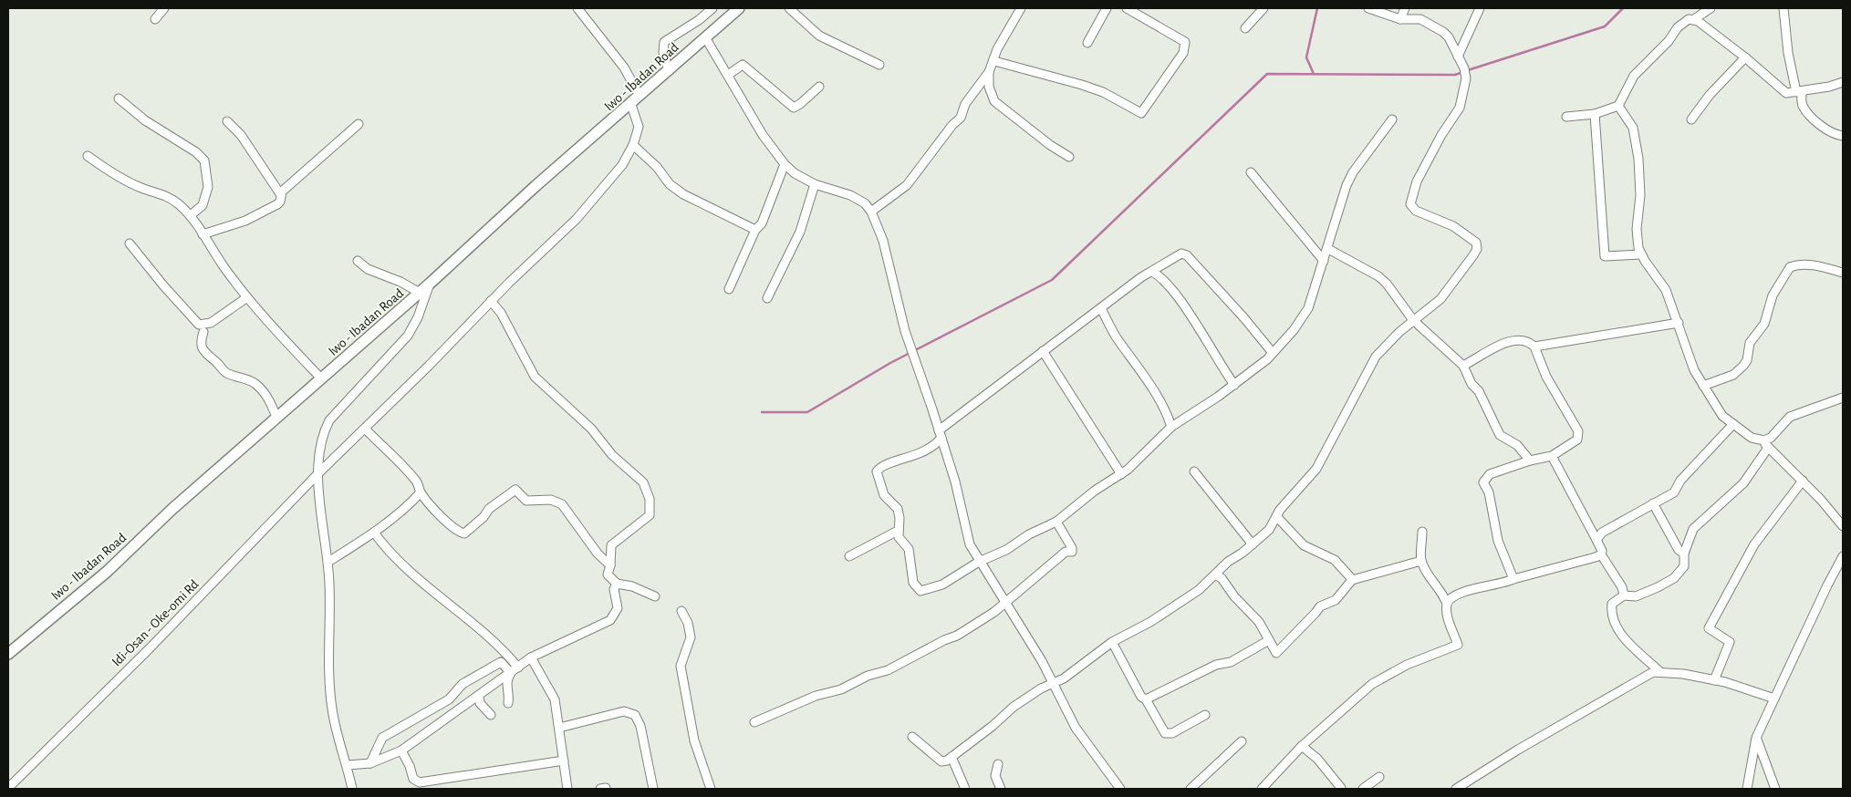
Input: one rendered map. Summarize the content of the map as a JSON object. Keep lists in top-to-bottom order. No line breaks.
{"streets":{"main road":["Iwo - Ibadan Road"],"street":["Idi-Osan - Oke-omi Rd"]}}
